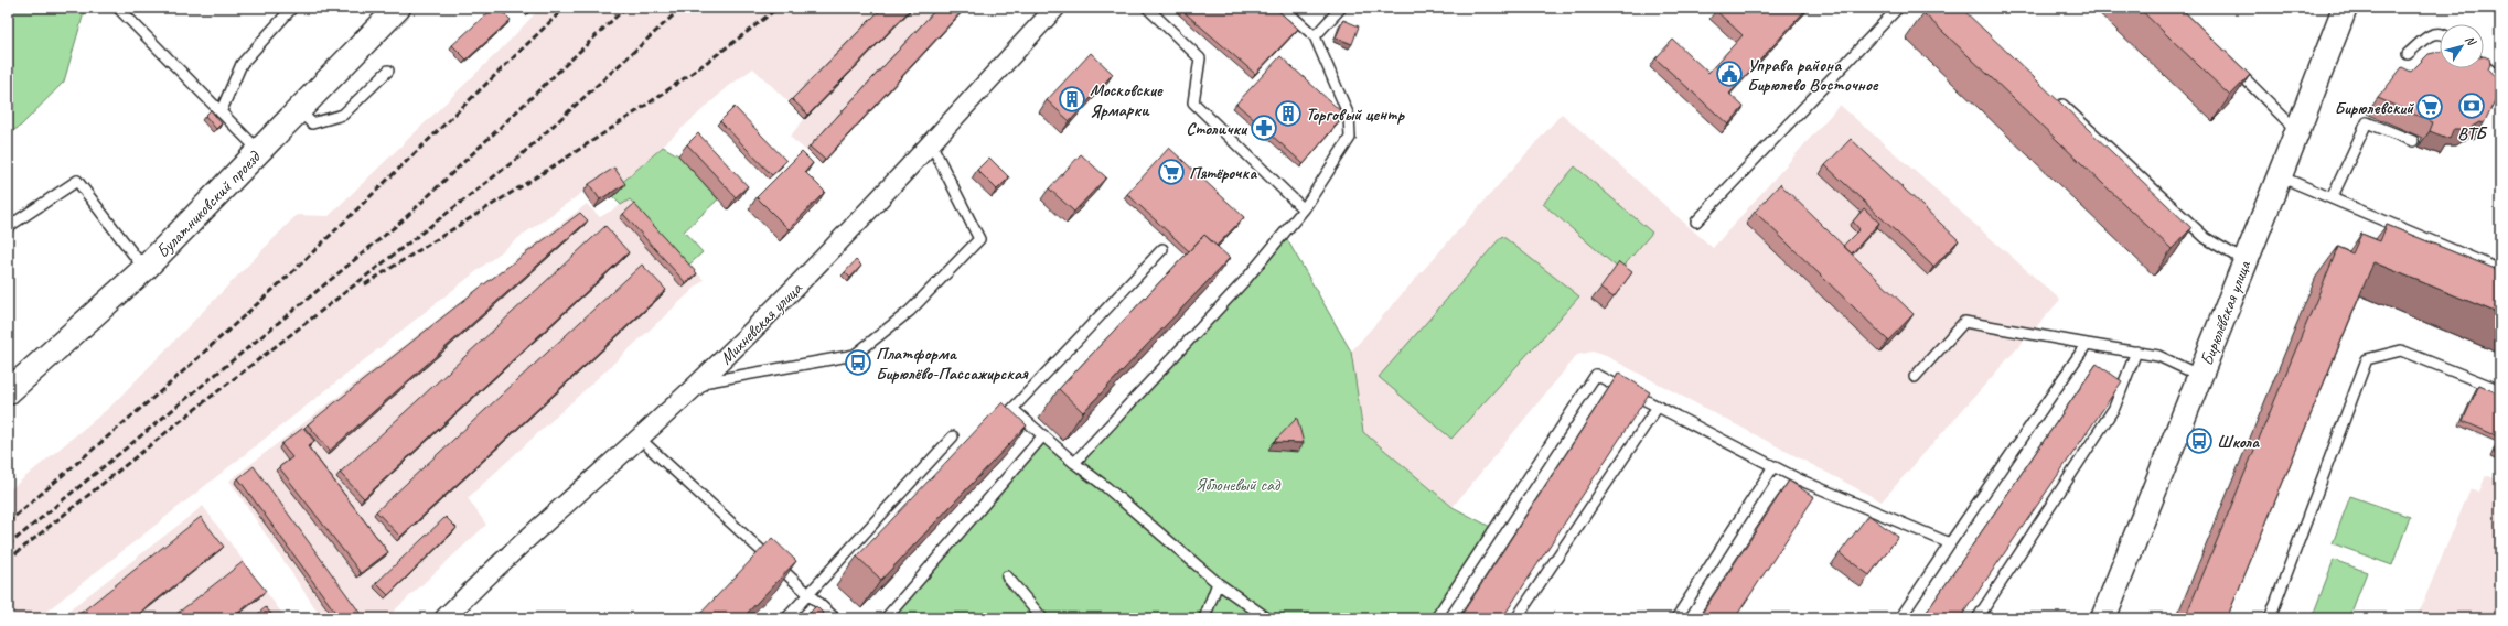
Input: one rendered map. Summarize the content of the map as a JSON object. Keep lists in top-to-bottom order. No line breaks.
{"streets":{"street":["Булатниковский проезд","Бирюлёвская улица","Михневская улица"]},"parks":["Яблоневый сад"],"places":{"public building":["Управа района Бирюлево Восточное"],"building":["Московские Ярмарки","Торговый центр"],"bank":["ВТБ"],"supermarket":["Бирюлевский","Пятёрочка"],"pharmacy":["Столички"],"bus stop":["Платформа Бирюлёво-Пассажирская","Школа"]},"north":"top right"}
